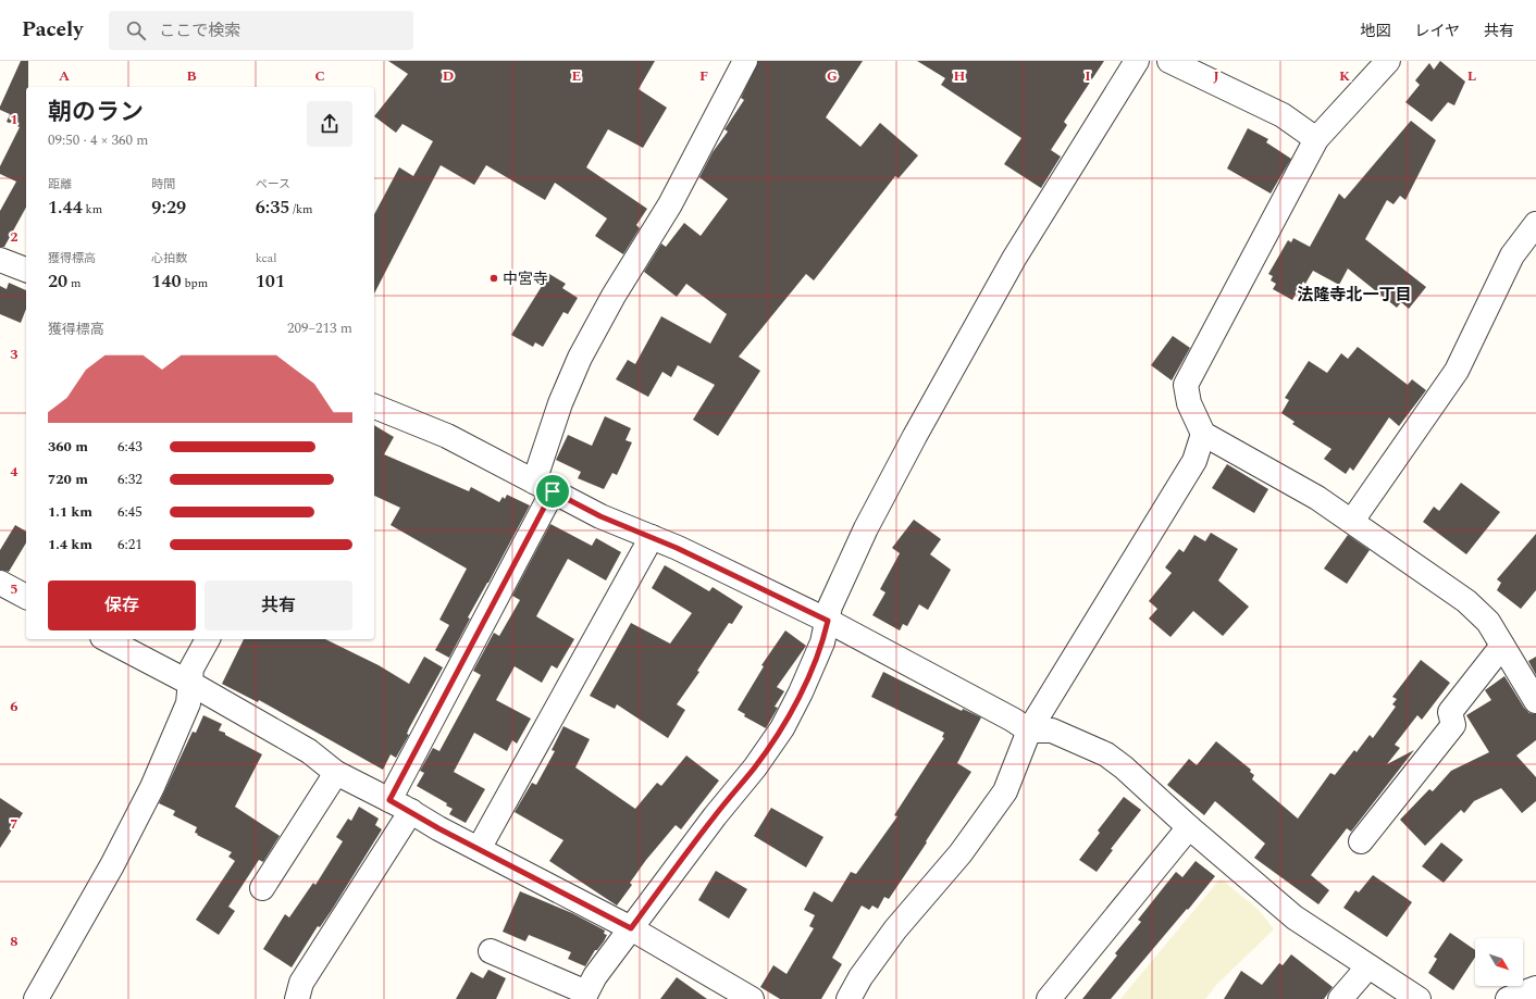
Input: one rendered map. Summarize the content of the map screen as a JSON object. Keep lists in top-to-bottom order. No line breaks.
{"districts":["法隆寺北一丁目"],"places":["中宮寺"],"north":"bottom right","page":{"header":"Pacely","search":"ここで検索","nav":["地図","レイヤ","共有"],"heading":["朝のラン","09:50 · 4 × 360 m"],"stats":[["距離","1.44 km"],["時間","9:29"],["ペース","6:35 /km"],["獲得標高","20 m"],["心拍数","140 bpm"],["kcal","101"]],"chart":["獲得標高","209–213 m"],"list":[{"name":"360 m","note":"6:43"},{"name":"720 m","note":"6:32"},{"name":"1.1 km","note":"6:45"},{"name":"1.4 km","note":"6:21"}],"buttons":["保存","共有"]},"grid":{"columns":["A","B","C","D","E","F","G","H","I","J","K","L"],"rows":["1","2","3","4","5","6","7","8"]}}
